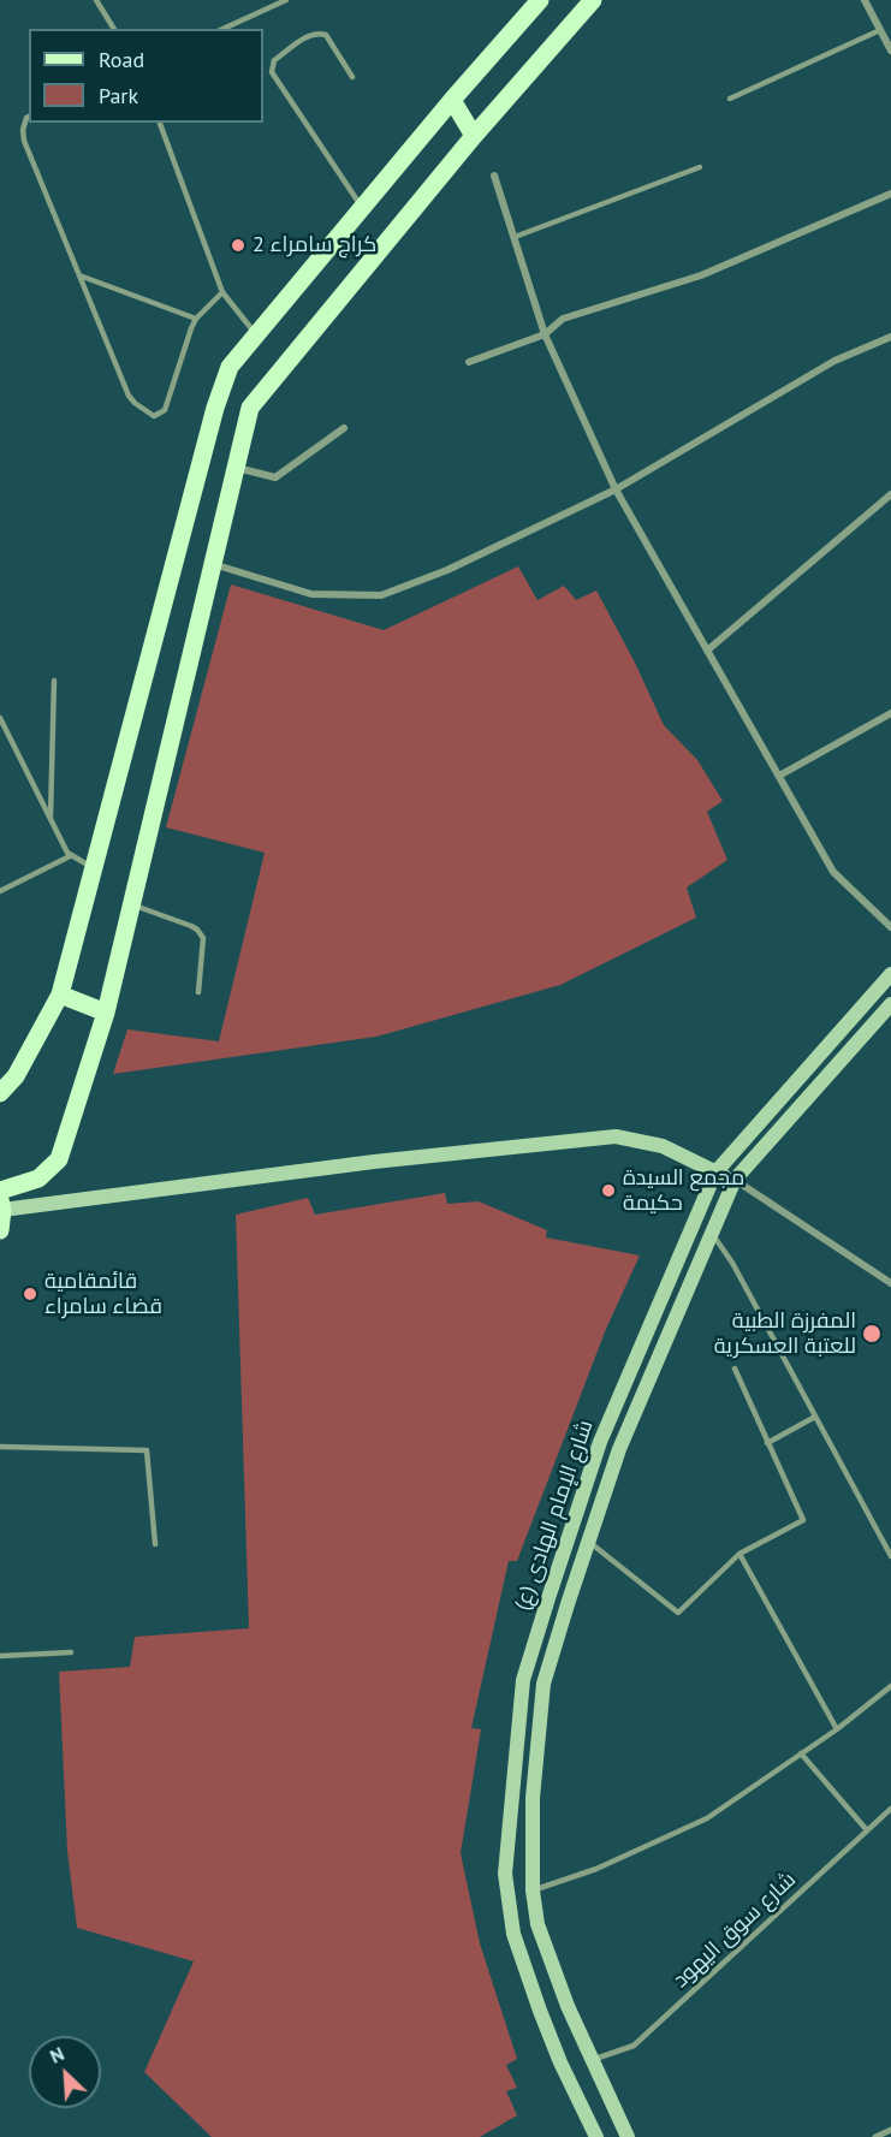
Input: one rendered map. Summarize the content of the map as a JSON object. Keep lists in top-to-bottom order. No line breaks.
{"streets":{"main road":["شارع الإمام الهادی (ع)"],"lane":["شارع سوق اليهود"]},"crossings":[["شارع الإمام الهادی (ع)","شارع سوق اليهود"]],"places":["كراج سامراء 2","مجمع السيدة حكيمة","قائمقامية قضاء سامراء","المفرزة الطبية للعتبة العسكرية"],"legend":["Road","Park"],"north":"top left"}
